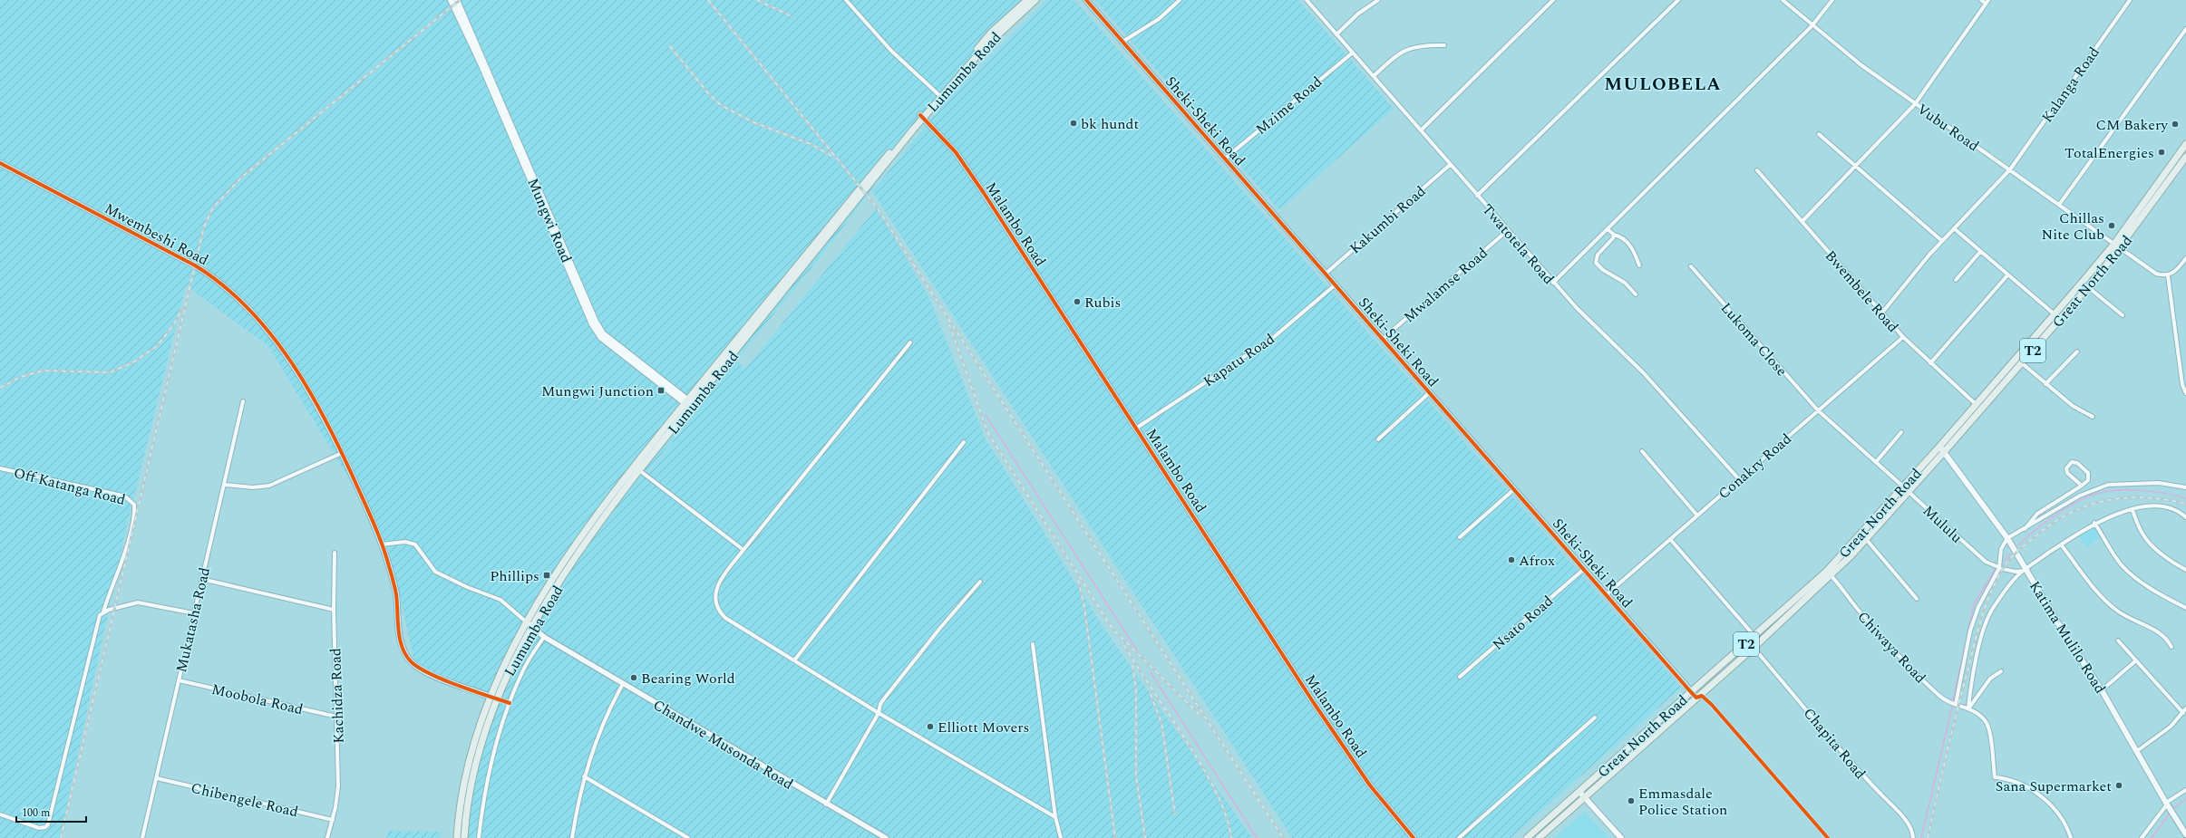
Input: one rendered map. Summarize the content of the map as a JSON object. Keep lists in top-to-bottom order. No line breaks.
{"streets":{"main road":["Lumumba Road","Mungwi Road","Great North Road","T2","Katima Mulilo Road"],"street":["Kalanga Road","Mzime Road","Sheki-Sheki Road","Vubu Road","Kakumbi Road","Malambo Road","Mwembeshi Road","Twatotela Road","Mwalamse Road","Bwembele Road","Lukoma Close","Kapatu Road","Conakry Road","Off Katanga Road","Mululu","Mukatasha Road","Nsato Road","Chiwaya Road","Kachidza Road","Moobola Road","Chapita Road","Chandwe Musonda Road","Chibengele Road"]},"crossings":[["Lumumba Road","Mungwi Road"],["Lumumba Road","Malambo Road"],["Lumumba Road","Mwembeshi Road"],["Lumumba Road","Chandwe Musonda Road"],["Kalanga Road","Vubu Road"],["Kalanga Road","Bwembele Road"],["Mzime Road","Sheki-Sheki Road"],["Mzime Road","Twatotela Road"],["Sheki-Sheki Road","Kakumbi Road"],["Sheki-Sheki Road","Great North Road"],["Sheki-Sheki Road","Mwalamse Road"],["Sheki-Sheki Road","Kapatu Road"],["Sheki-Sheki Road","Conakry Road"],["Sheki-Sheki Road","Nsato Road"],["Vubu Road","Great North Road"],["Kakumbi Road","Twatotela Road"],["Malambo Road","Kapatu Road"],["Twatotela Road","Mwalamse Road"],["Twatotela Road","Conakry Road"],["Great North Road","Bwembele Road"],["Great North Road","Lukoma Close"],["Great North Road","Mululu"],["Great North Road","Katima Mulilo Road"],["Great North Road","Chiwaya Road"],["Great North Road","Chapita Road"],["Bwembele Road","Conakry Road"],["Lukoma Close","Conakry Road"],["Mululu","Katima Mulilo Road"],["Mukatasha Road","Moobola Road"],["Mukatasha Road","Chibengele Road"],["Kachidza Road","Moobola Road"],["Kachidza Road","Chibengele Road"]],"districts":["MULOBELA"],"places":{"other":["bk hundt","CM Bakery","TotalEnergies","Chillas Nite Club","Rubis","Afrox","Bearing World","Elliott Movers","Sana Supermarket","Emmasdale Police Station"],"transit":["Mungwi Junction","Phillips"]},"scale_bar":"100 m"}
